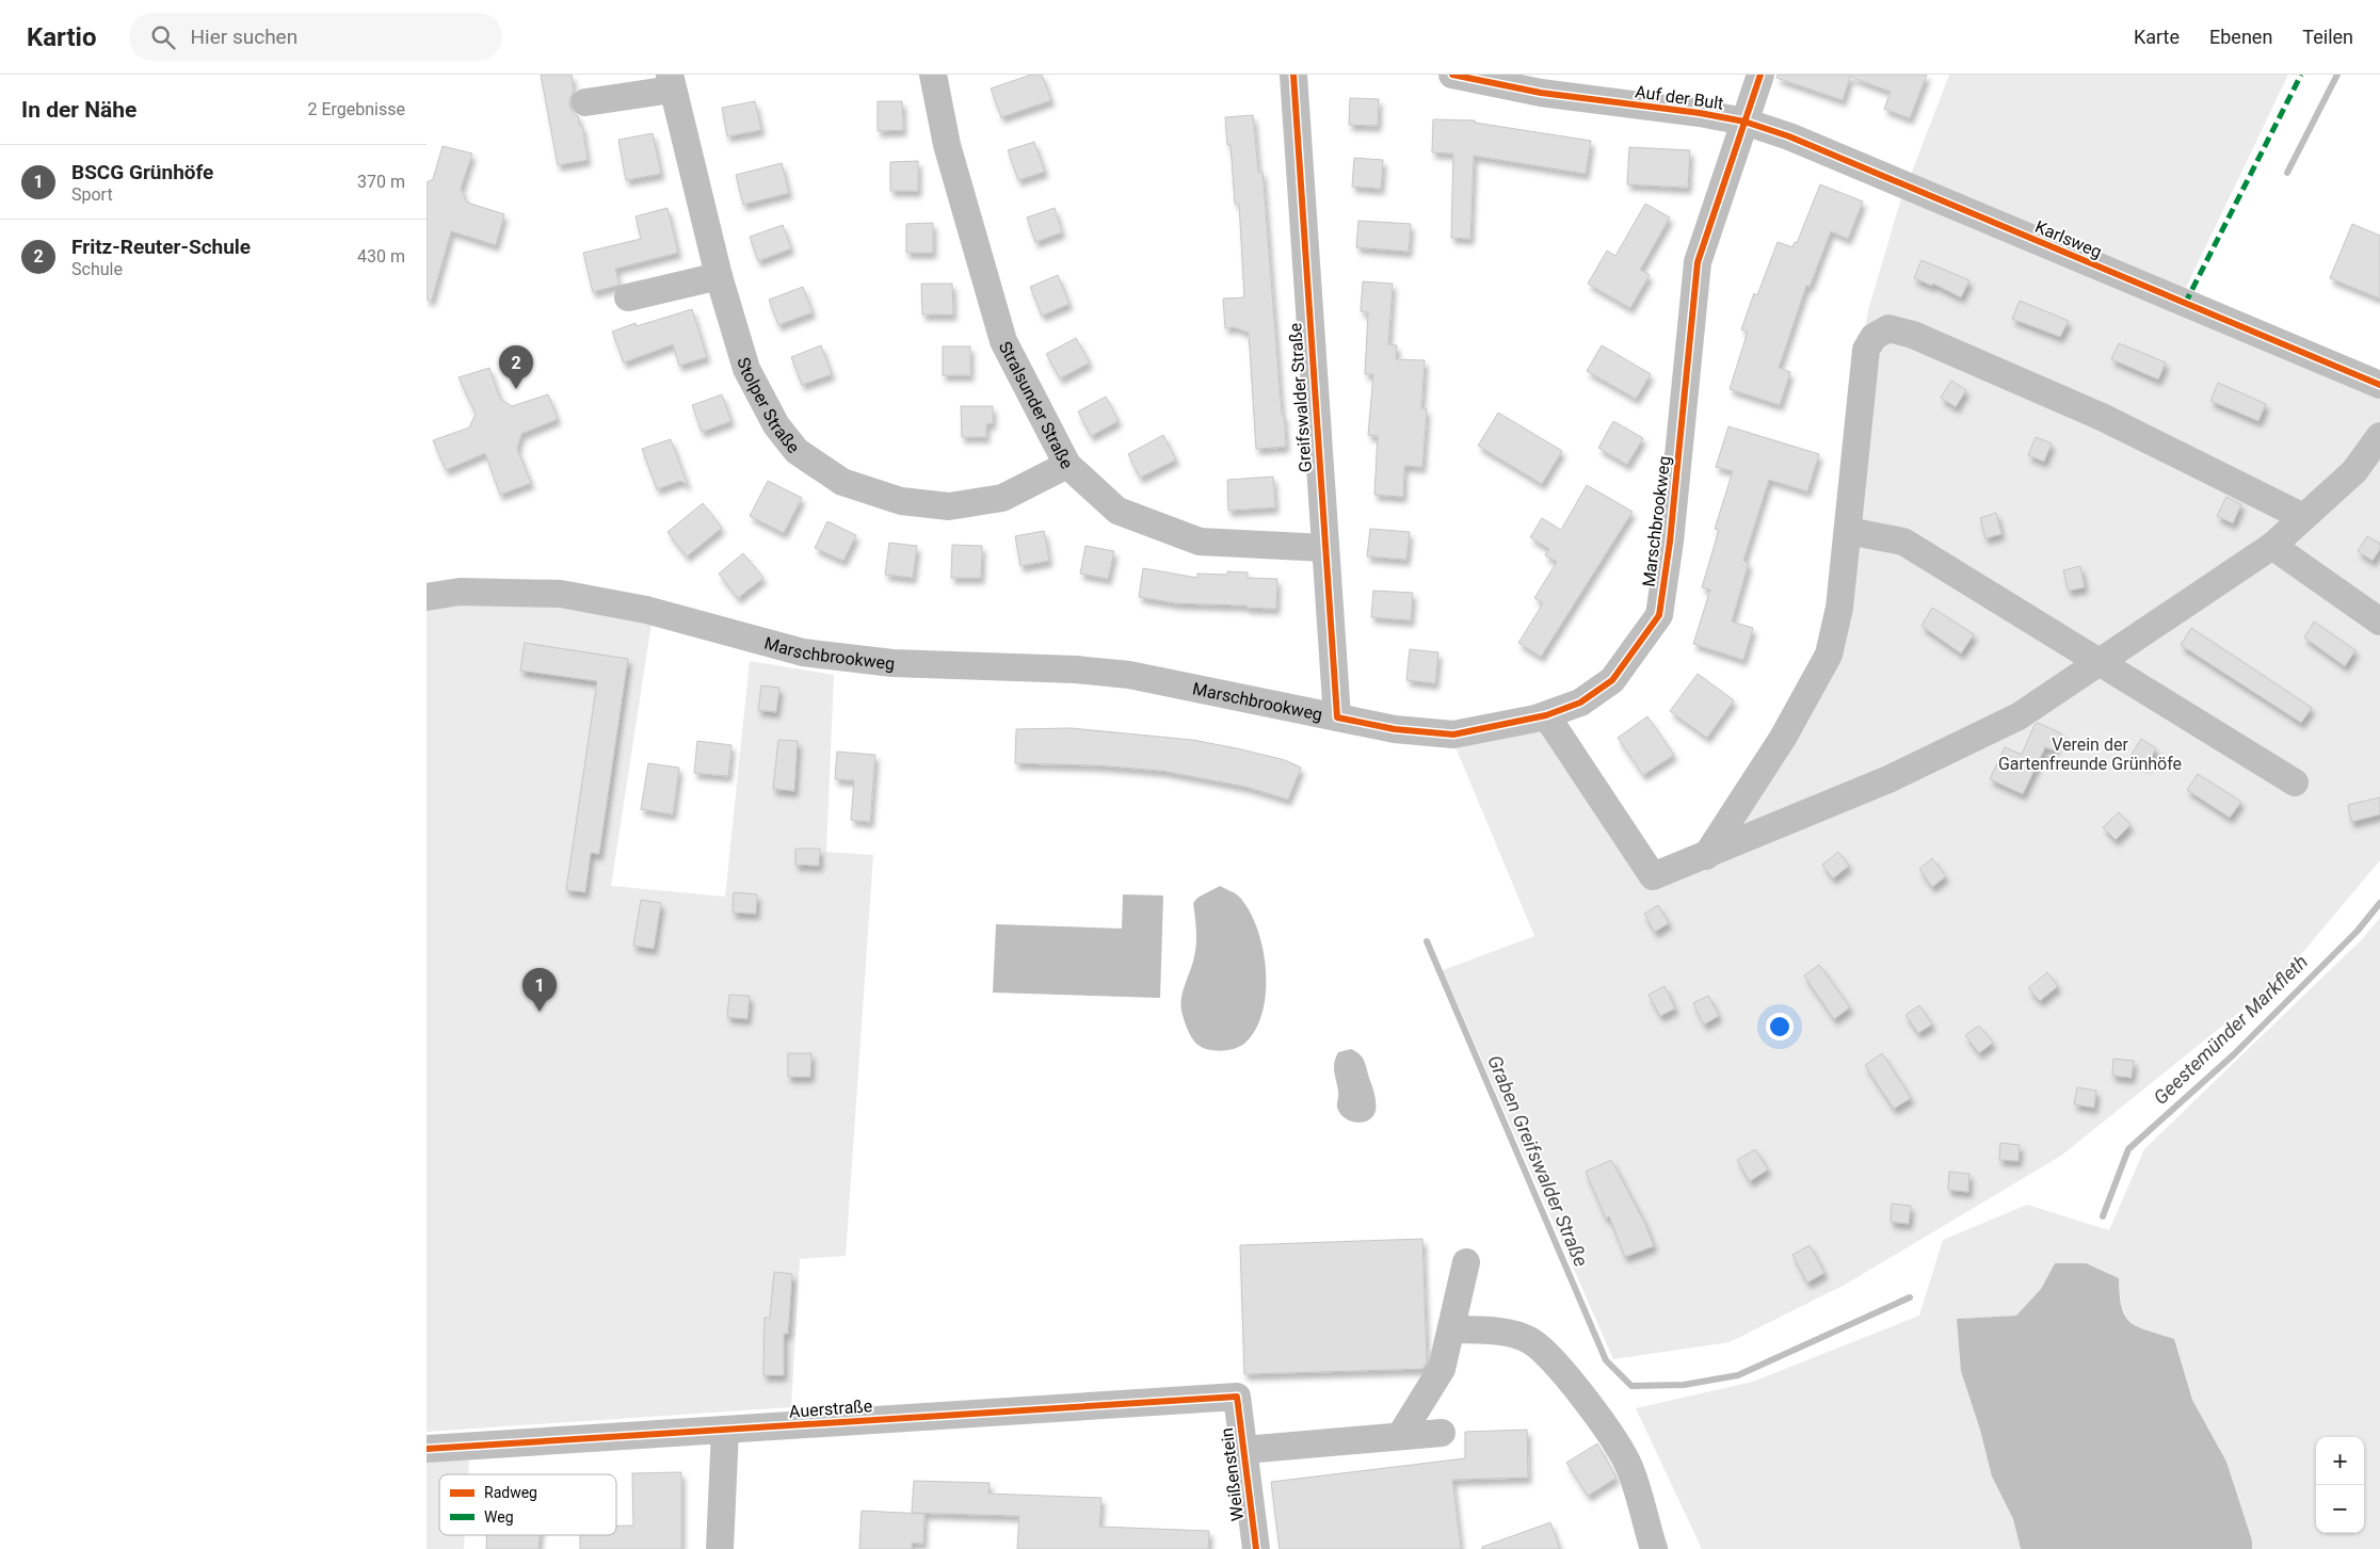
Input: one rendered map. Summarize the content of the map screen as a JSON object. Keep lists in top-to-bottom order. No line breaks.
{"streets":{"street":["Auf der Bult","Karlsweg","Greifswalder Straße","Stolper Straße","Stralsunder Straße","Marschbrookweg","Auerstraße","Weißenstein"]},"crossings":[["Auf der Bult","Karlsweg"],["Auf der Bult","Marschbrookweg"],["Karlsweg","Marschbrookweg"],["Greifswalder Straße","Stralsunder Straße"],["Greifswalder Straße","Marschbrookweg"],["Stolper Straße","Stralsunder Straße"],["Auerstraße","Weißenstein"]],"water":["Geestemünder Markfleth","Graben Greifswalder Straße"],"parks":["Verein der Gartenfreunde Grünhöfe"],"legend":["Radweg","Weg"],"page":{"header":"Kartio","search":"Hier suchen","nav":["Karte","Ebenen","Teilen"],"heading":["In der Nähe","2 Ergebnisse"],"list":[{"mark":"1","name":"BSCG Grünhöfe","note":"Sport","value":"370 m"},{"mark":"2","name":"Fritz-Reuter-Schule","note":"Schule","value":"430 m"}],"pins":["2","1"],"map_buttons":["+","−"]}}
